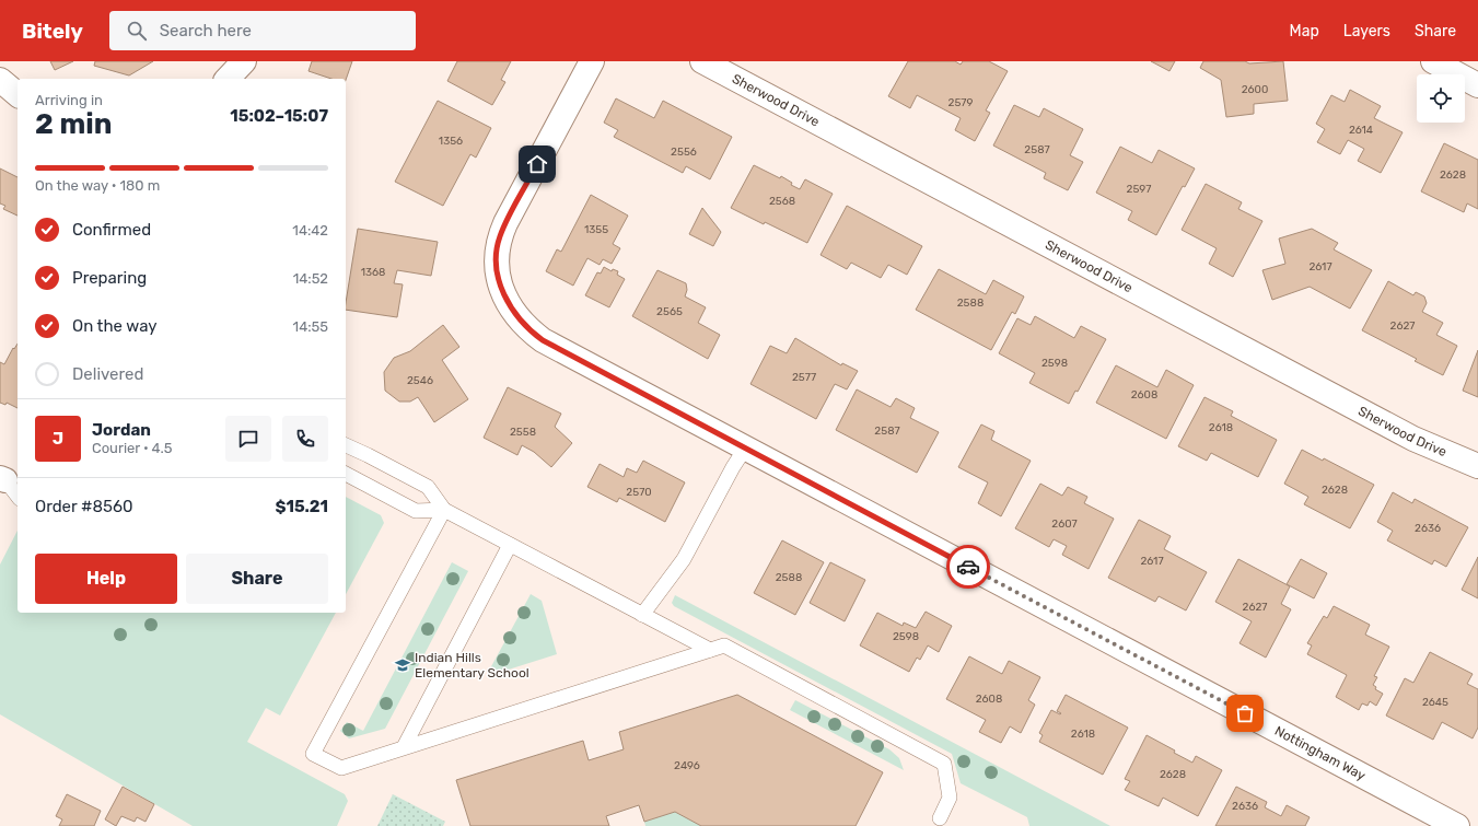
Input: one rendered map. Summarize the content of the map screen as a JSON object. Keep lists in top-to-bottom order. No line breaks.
{"streets":{"street":["Sherwood Drive","Nottingham Way"]},"places":{"school or university":["Indian Hills Elementary School"]},"house_numbers":["2600","2579","2614","1356","2587","2556","2628","2597","2568","1355","2617","1368","2588","2565","2627","2598","2577","2546","2608","2618","2587","2558","2628","2570","2607","2636","2617","2588","2627","2598","2608","2645","2618","2496","2628","2636"],"page":{"header":"Bitely","search":"Search here","nav":["Map","Layers","Share"],"heading":["2 min","Arriving in","15:02–15:07"],"panel":["Jordan","Courier · 4.5","Order #8560","$15.21"],"bar":"On the way · 180 m","list":[["Confirmed","14:42"],["Preparing","14:52"],["On the way","14:55"],"Delivered"],"round":"J","buttons":["Help","Share"]}}
